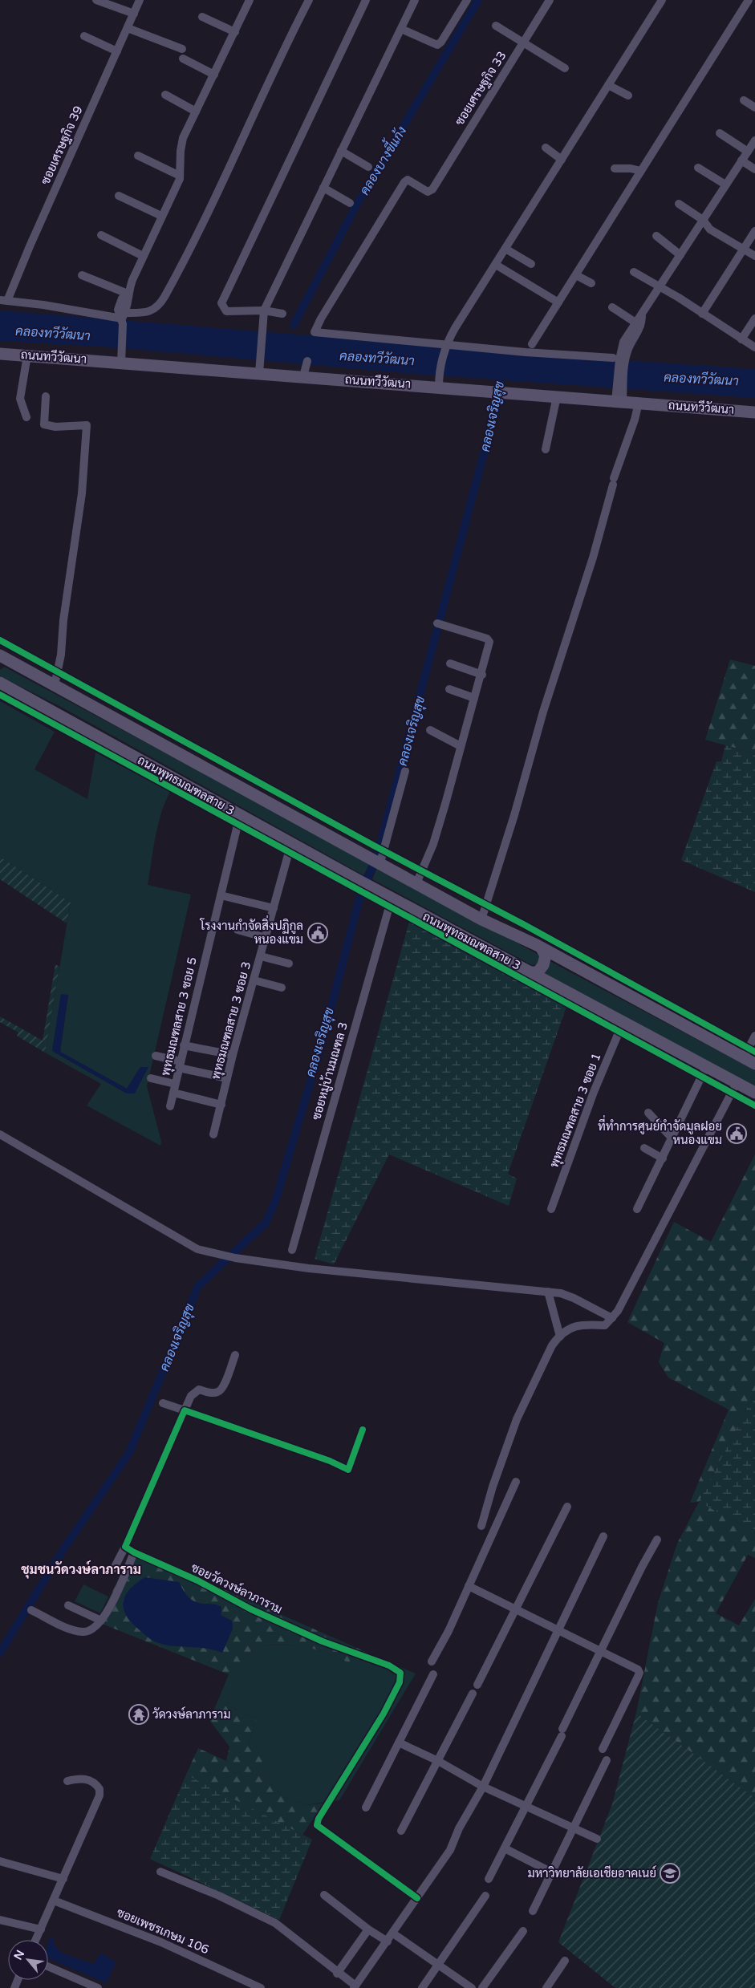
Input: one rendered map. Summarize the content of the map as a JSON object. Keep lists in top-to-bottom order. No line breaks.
{"streets":{"main road":["ถนนทวีวัฒนา","ถนนพุทธมณฑลสาย 3"],"street":["ซอยเศรษฐกิจ 33","ซอยเศรษฐกิจ 39","พุทธมณฑลสาย 3 ซอย 5","พุทธมณฑลสาย 3 ซอย 3","ซอยหมู่บ้านมณฑล 3","พุทธมณฑลสาย 3 ซอย 1","ซอยวัดวงษ์ลาภาราม","ซอยเพชรเกษม 106"]},"crossings":[["ถนนพุทธมณฑลสาย 3","พุทธมณฑลสาย 3 ซอย 5"],["ถนนพุทธมณฑลสาย 3","พุทธมณฑลสาย 3 ซอย 3"],["ถนนพุทธมณฑลสาย 3","ซอยหมู่บ้านมณฑล 3"],["ถนนพุทธมณฑลสาย 3","พุทธมณฑลสาย 3 ซอย 1"]],"districts":["ชุมชนวัดวงษ์ลาภาราม"],"water":["คลองบางขี้แก้ง","คลองทวีวัฒนา","คลองเจริญสุข"],"places":{"public building":["โรงงานกำจัดสิ่งปฏิกูล หนองแขม","ที่ทำการศูนย์กำจัดมูลฝอย หนองแขม"],"temple":["วัดวงษ์ลาภาราม"],"school or university":["มหาวิทยาลัยเอเชียอาคเนย์"]},"north":"top left"}
